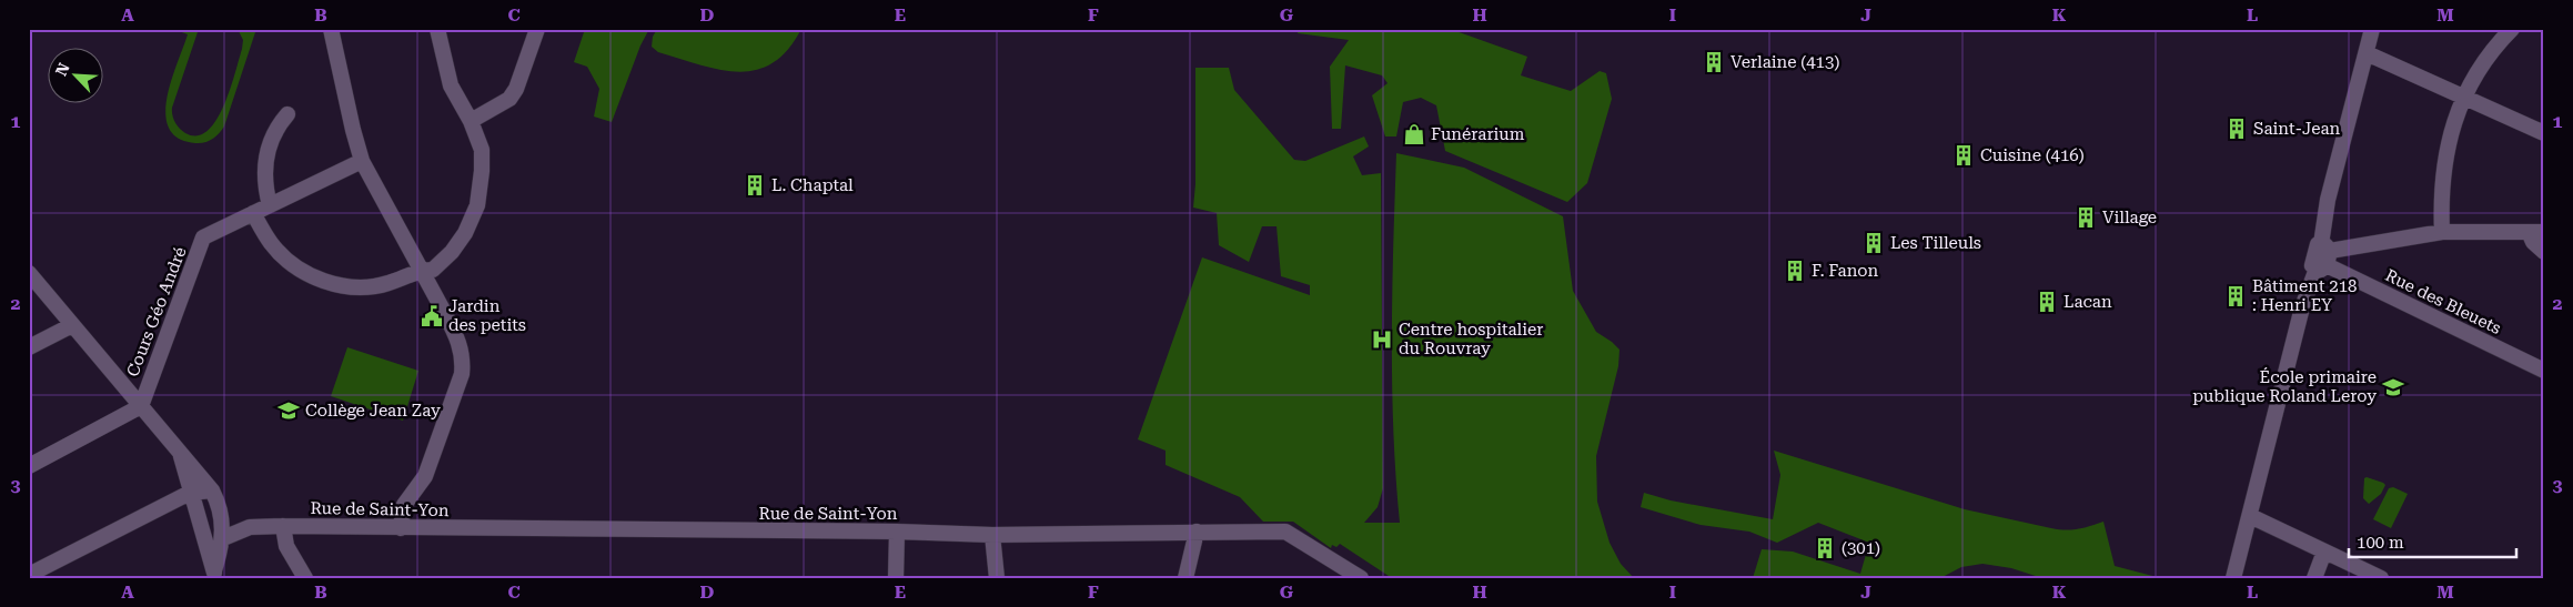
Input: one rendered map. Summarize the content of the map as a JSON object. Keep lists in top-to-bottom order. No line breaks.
{"streets":{"street":["Rue des Bleuets","Cours Géo André","Rue de Saint-Yon"]},"places":{"building":["Verlaine (413)","Saint-Jean","Cuisine (416)","L. Chaptal","Village","Les Tilleuls","F. Fanon","Bâtiment 218 : Henri EY","Lacan","(301)"],"shop":["Funérarium"],"public building":["Jardin des petits"],"hospital":["Centre hospitalier du Rouvray"],"school or university":["École primaire publique Roland Leroy","Collège Jean Zay"]},"scale_bar":"100 m","north":"top left","grid":{"columns":["A","B","C","D","E","F","G","H","I","J","K","L","M"],"rows":["1","2","3"]}}
